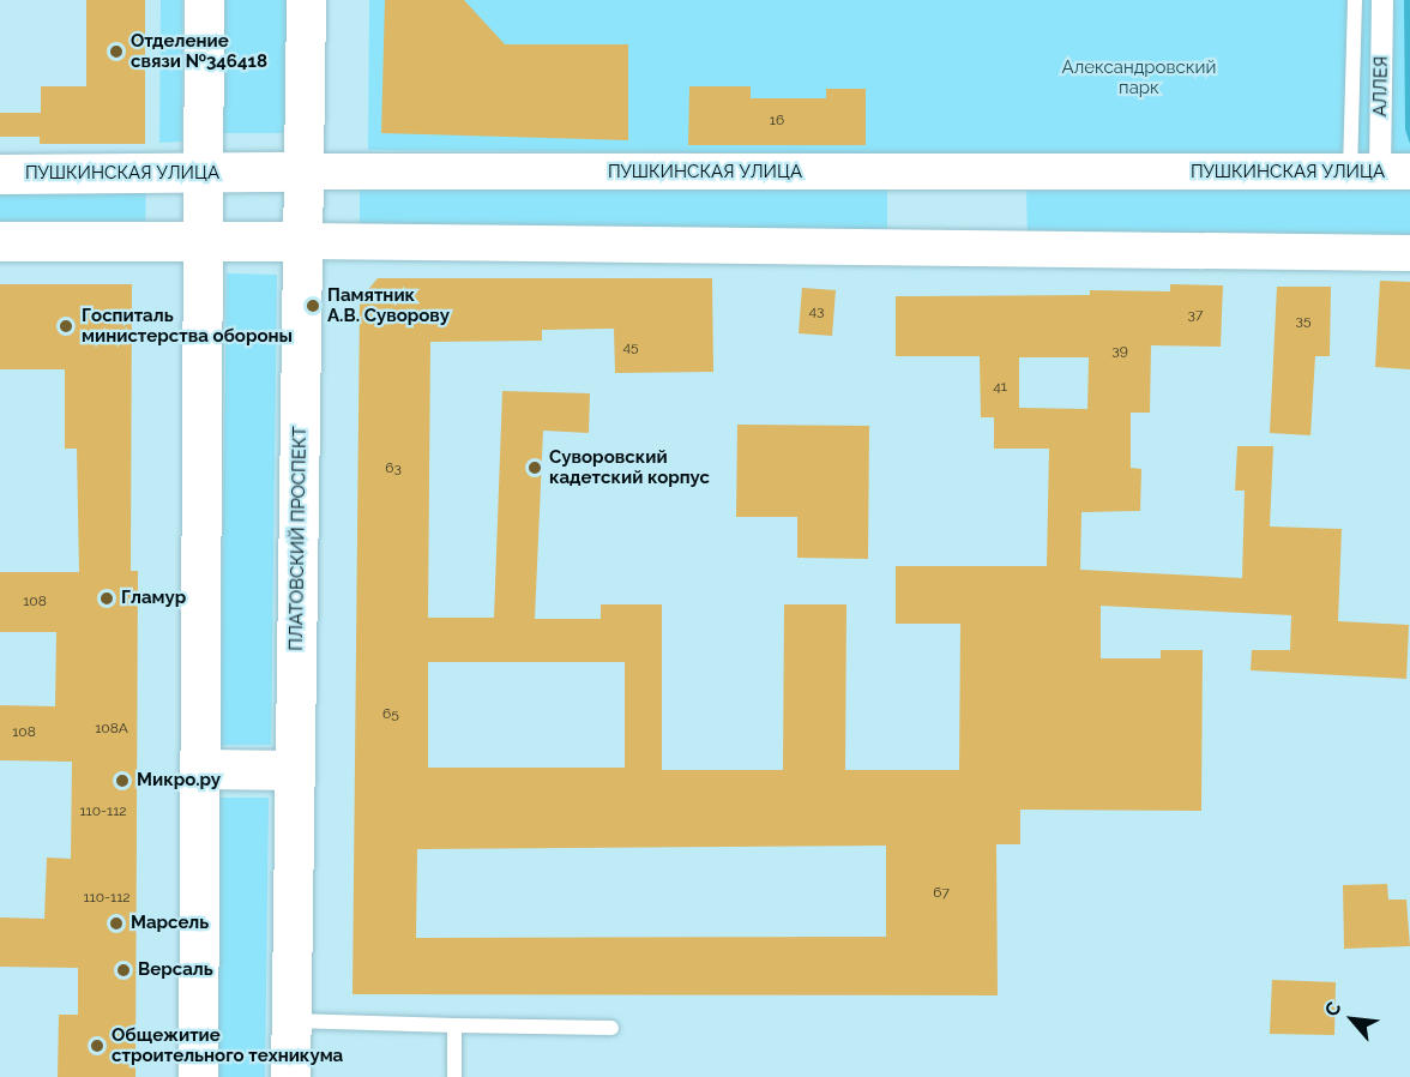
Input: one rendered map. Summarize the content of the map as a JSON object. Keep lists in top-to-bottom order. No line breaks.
{"streets":{"main road":["ПУШКИНСКАЯ УЛИЦА","ПЛАТОВСКИЙ ПРОСПЕКТ"],"street":["АЛЛЕЯ"]},"crossings":[["АЛЛЕЯ","ПУШКИНСКАЯ УЛИЦА"],["ПУШКИНСКАЯ УЛИЦА","ПЛАТОВСКИЙ ПРОСПЕКТ"]],"parks":["Александровский парк"],"places":["Отделение связи №346418","Памятник А.В. Суворову","Госпиталь министерства обороны","Суворовский кадетский корпус","Гламур","Микро.ру","Марсель","Версаль","Общежитие строительного техникума"],"house_numbers":["16","43","37","35","45","39","41","63","108","65","108А","108","110-112","67","110-112"],"north":"top left"}
